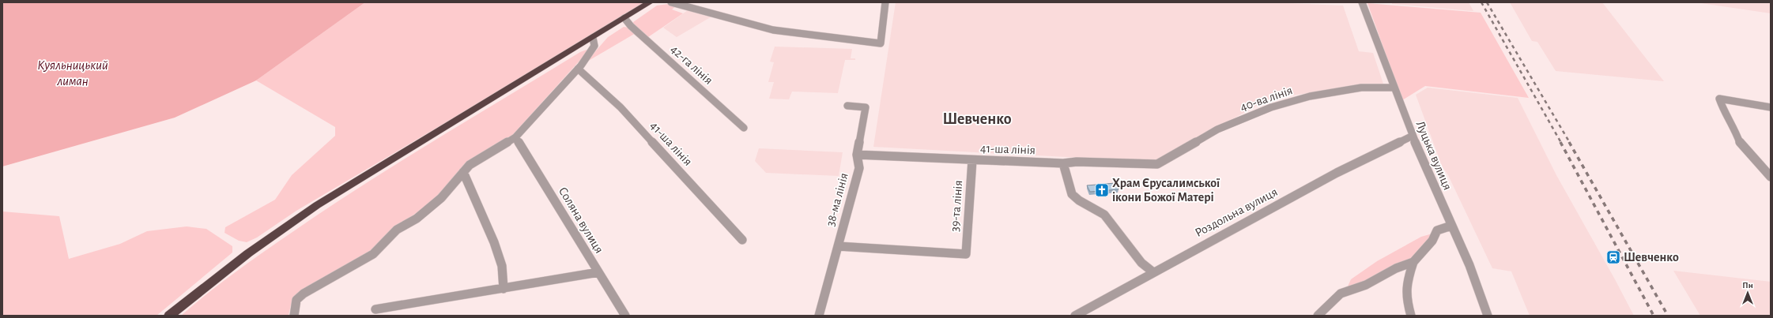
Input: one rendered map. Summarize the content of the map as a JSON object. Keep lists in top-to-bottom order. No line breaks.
{"streets":{"street":["42-га лінія","40-ва лінія","41-ша лінія","Луцька вулиця","38-ма лінія","39-та лінія","Роздольна вулиця","Соляна вулиця"]},"crossings":[["40-ва лінія","41-ша лінія"],["40-ва лінія","Луцька вулиця"],["41-ша лінія","38-ма лінія"],["41-ша лінія","39-та лінія"],["Луцька вулиця","Роздольна вулиця"],["38-ма лінія","39-та лінія"]],"districts":["Шевченко"],"water":["Куяльницький лиман"],"places":{"church":["Храм Єрусалимської ікони Божої Матері"],"station":["Шевченко"]},"north":"top"}
